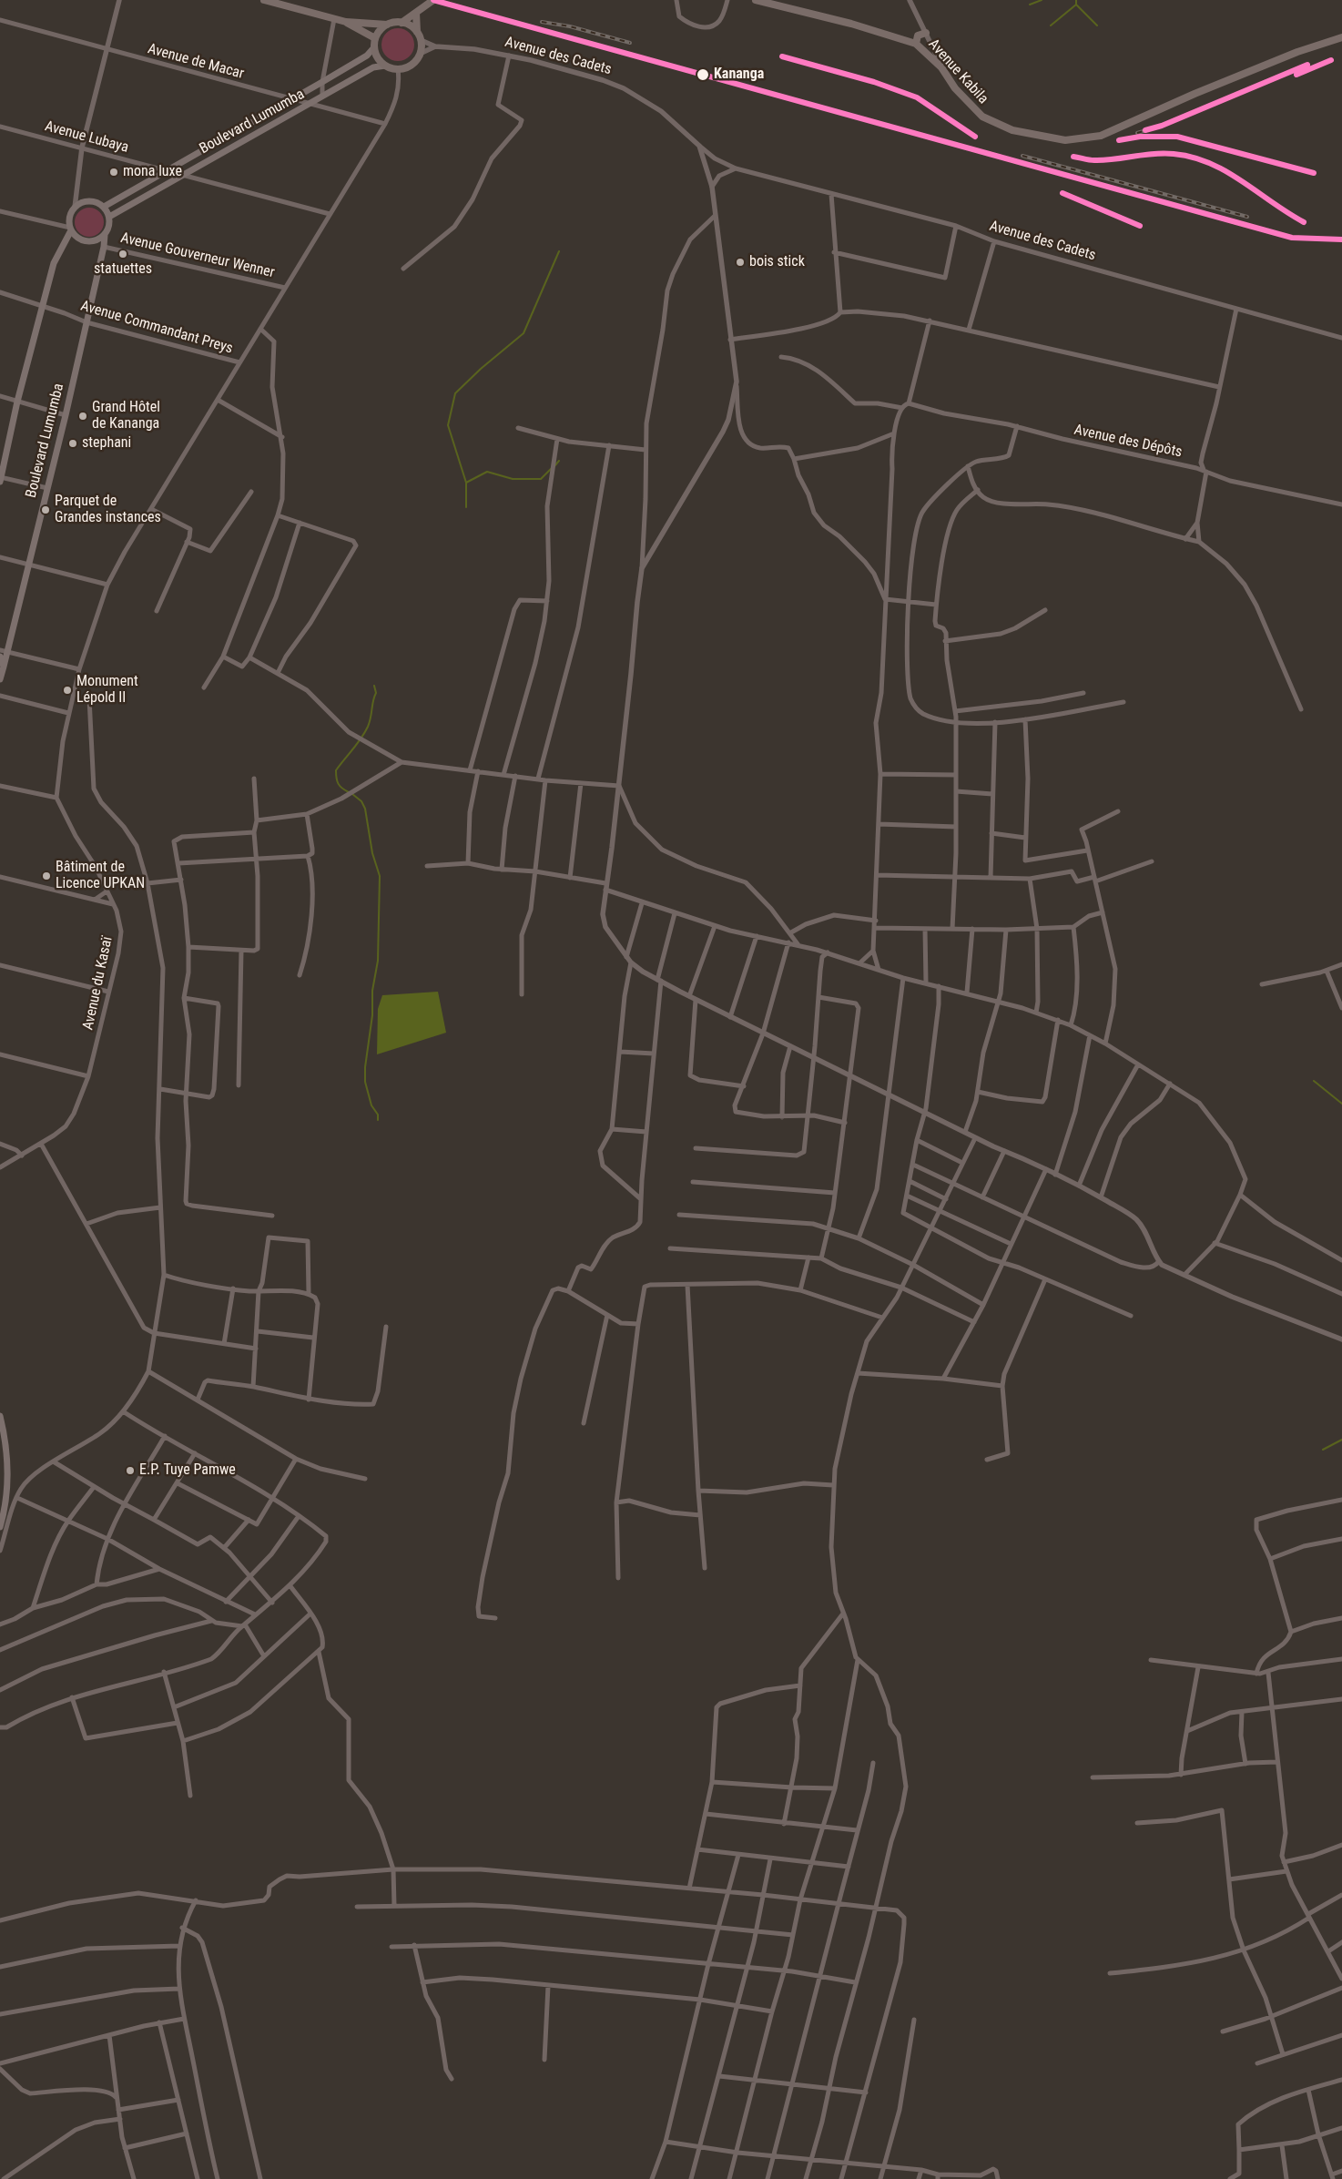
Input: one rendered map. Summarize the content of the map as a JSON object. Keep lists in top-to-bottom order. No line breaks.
{"streets":{"highway":["Avenue Kabila"],"main road":["Boulevard Lumumba"],"street":["Avenue des Cadets","Avenue de Macar","Avenue Lubaya","Avenue Gouverneur Wenner","Avenue Commandant Preys","Avenue des Dépôts","Avenue du Kasaï"]},"crossings":[["Avenue des Cadets","Boulevard Lumumba"],["Avenue de Macar","Boulevard Lumumba"],["Boulevard Lumumba","Avenue Lubaya"],["Boulevard Lumumba","Avenue Gouverneur Wenner"],["Boulevard Lumumba","Avenue Commandant Preys"]],"places":["Kananga","mona luxe","statuettes","bois stick","Grand Hôtel de Kananga","stephani","Parquet de Grandes instances","Monument Lépold II","Bâtiment de Licence UPKAN","E.P. Tuye Pamwe"]}
